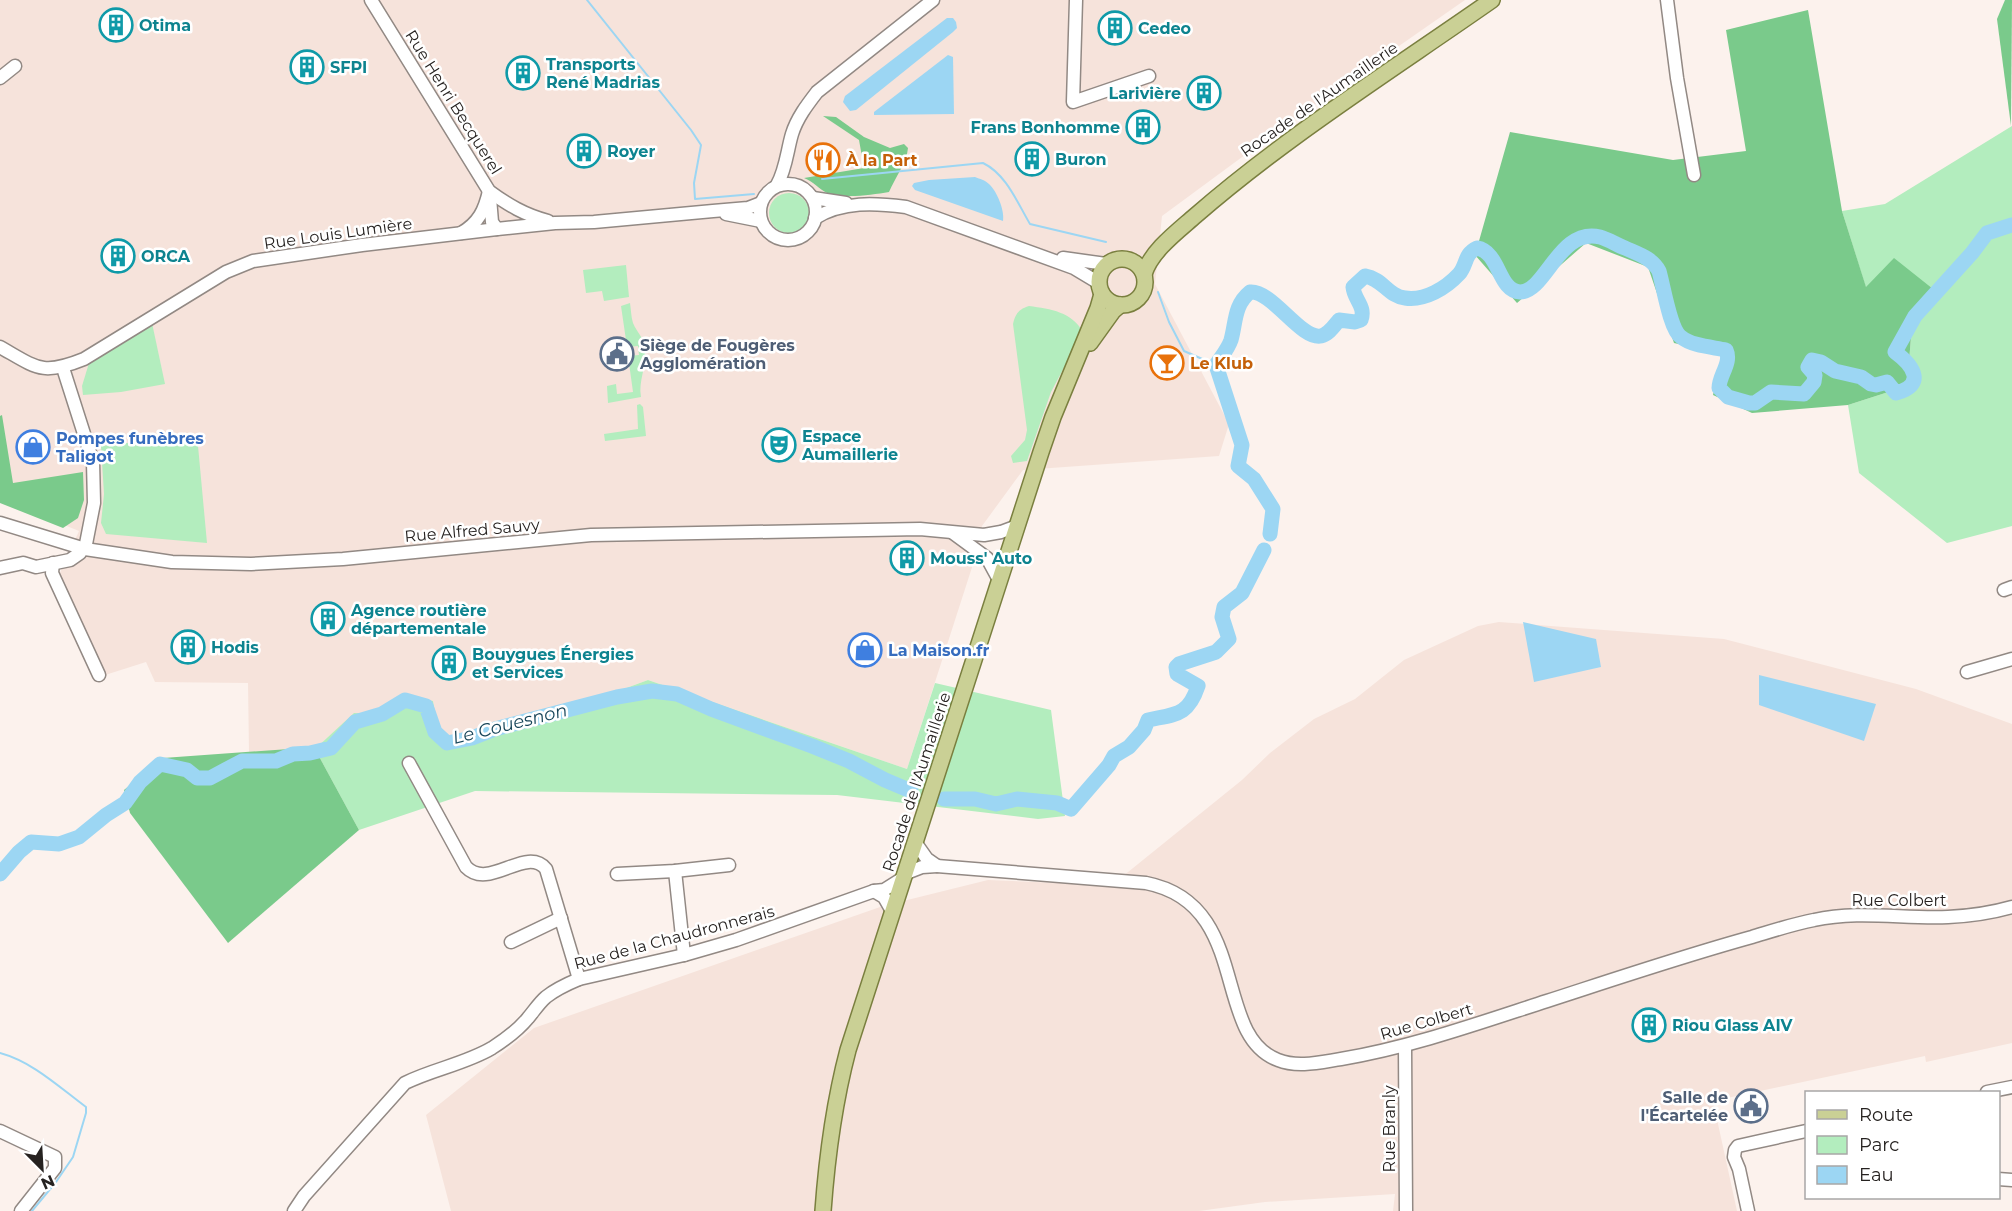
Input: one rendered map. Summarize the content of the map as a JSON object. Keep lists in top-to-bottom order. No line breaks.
{"streets":{"main road":["Rocade de l'Aumaillerie"],"street":["Rue Henri Becquerel","Rue Louis Lumière","Rue Alfred Sauvy","Rue Colbert","Rue de la Chaudronnerais","Rue Branly"]},"crossings":[["Rocade de l'Aumaillerie","Rue Alfred Sauvy"],["Rocade de l'Aumaillerie","Rue Colbert"],["Rocade de l'Aumaillerie","Rue de la Chaudronnerais"],["Rue Henri Becquerel","Rue Louis Lumière"],["Rue Colbert","Rue de la Chaudronnerais"],["Rue Colbert","Rue Branly"]],"water":["Le Couesnon"],"places":{"building":["Otima","Cedeo","SFPI","Transports René Madrias","Larivière","Frans Bonhomme","Royer","Buron","ORCA","Mouss' Auto","Agence routière départementale","Hodis","Bouygues Énergies et Services","Riou Glass AIV"],"restaurant":["À la Part"],"public building":["Siège de Fougères Agglomération","Salle de l'Écartelée"],"bar":["Le Klub"],"theatre":["Espace Aumaillerie"],"shop":["Pompes funèbres Taligot","La Maison.fr"]},"legend":["Route","Parc","Eau"],"north":"bottom right"}
